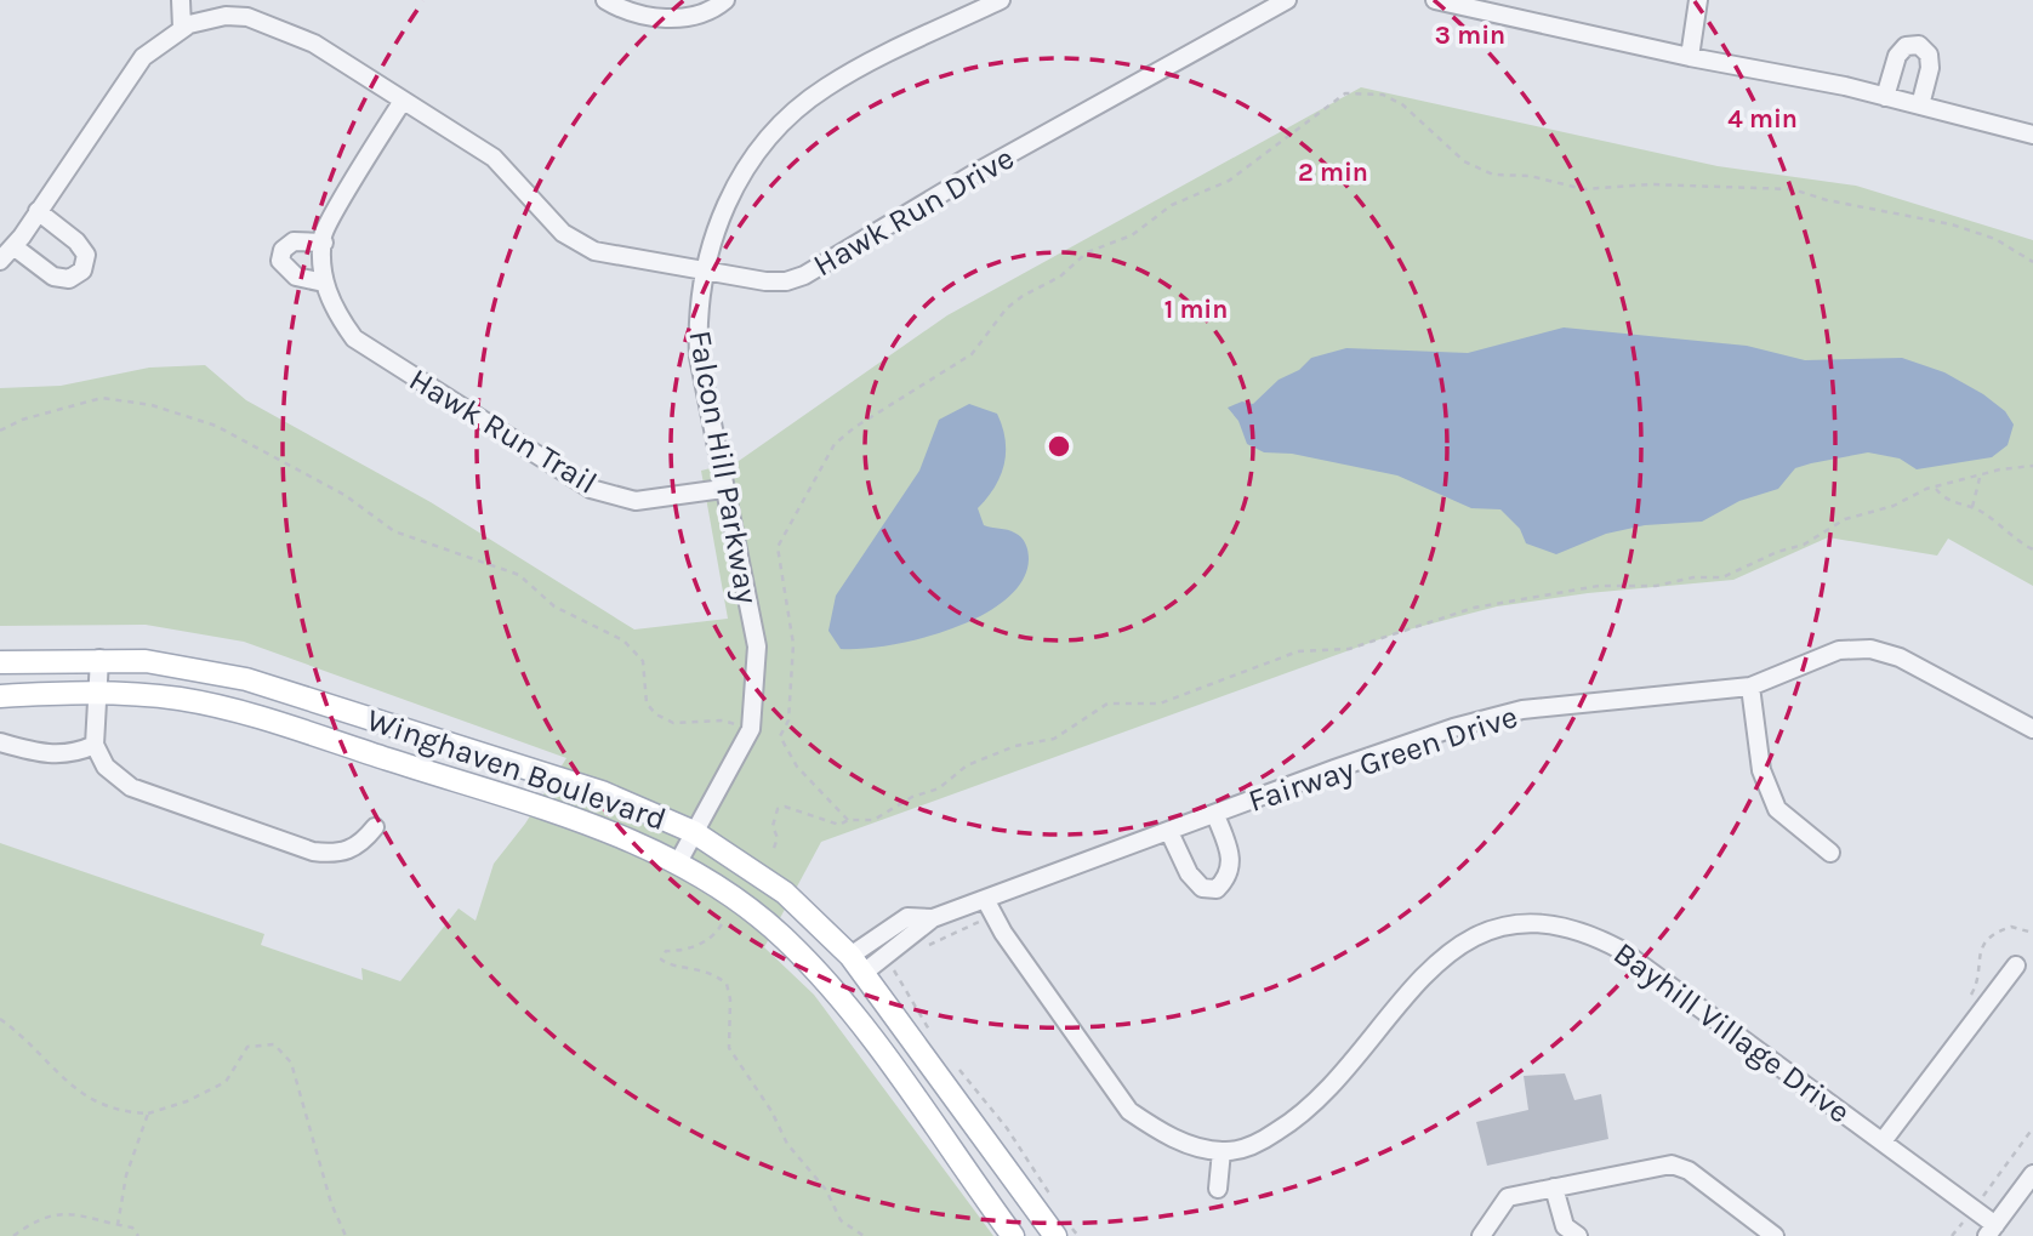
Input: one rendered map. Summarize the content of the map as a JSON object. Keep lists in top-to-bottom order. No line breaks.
{"streets":{"main road":["Winghaven Boulevard"],"street":["Hawk Run Drive","Hawk Run Trail","Falcon Hill Parkway","Fairway Green Drive","Bayhill Village Drive"]},"crossings":[["Hawk Run Drive","Hawk Run Trail"],["Hawk Run Drive","Falcon Hill Parkway"],["Hawk Run Trail","Falcon Hill Parkway"],["Falcon Hill Parkway","Winghaven Boulevard"],["Fairway Green Drive","Winghaven Boulevard"],["Fairway Green Drive","Bayhill Village Drive"]],"rings":["3 min","4 min","2 min","1 min"]}
